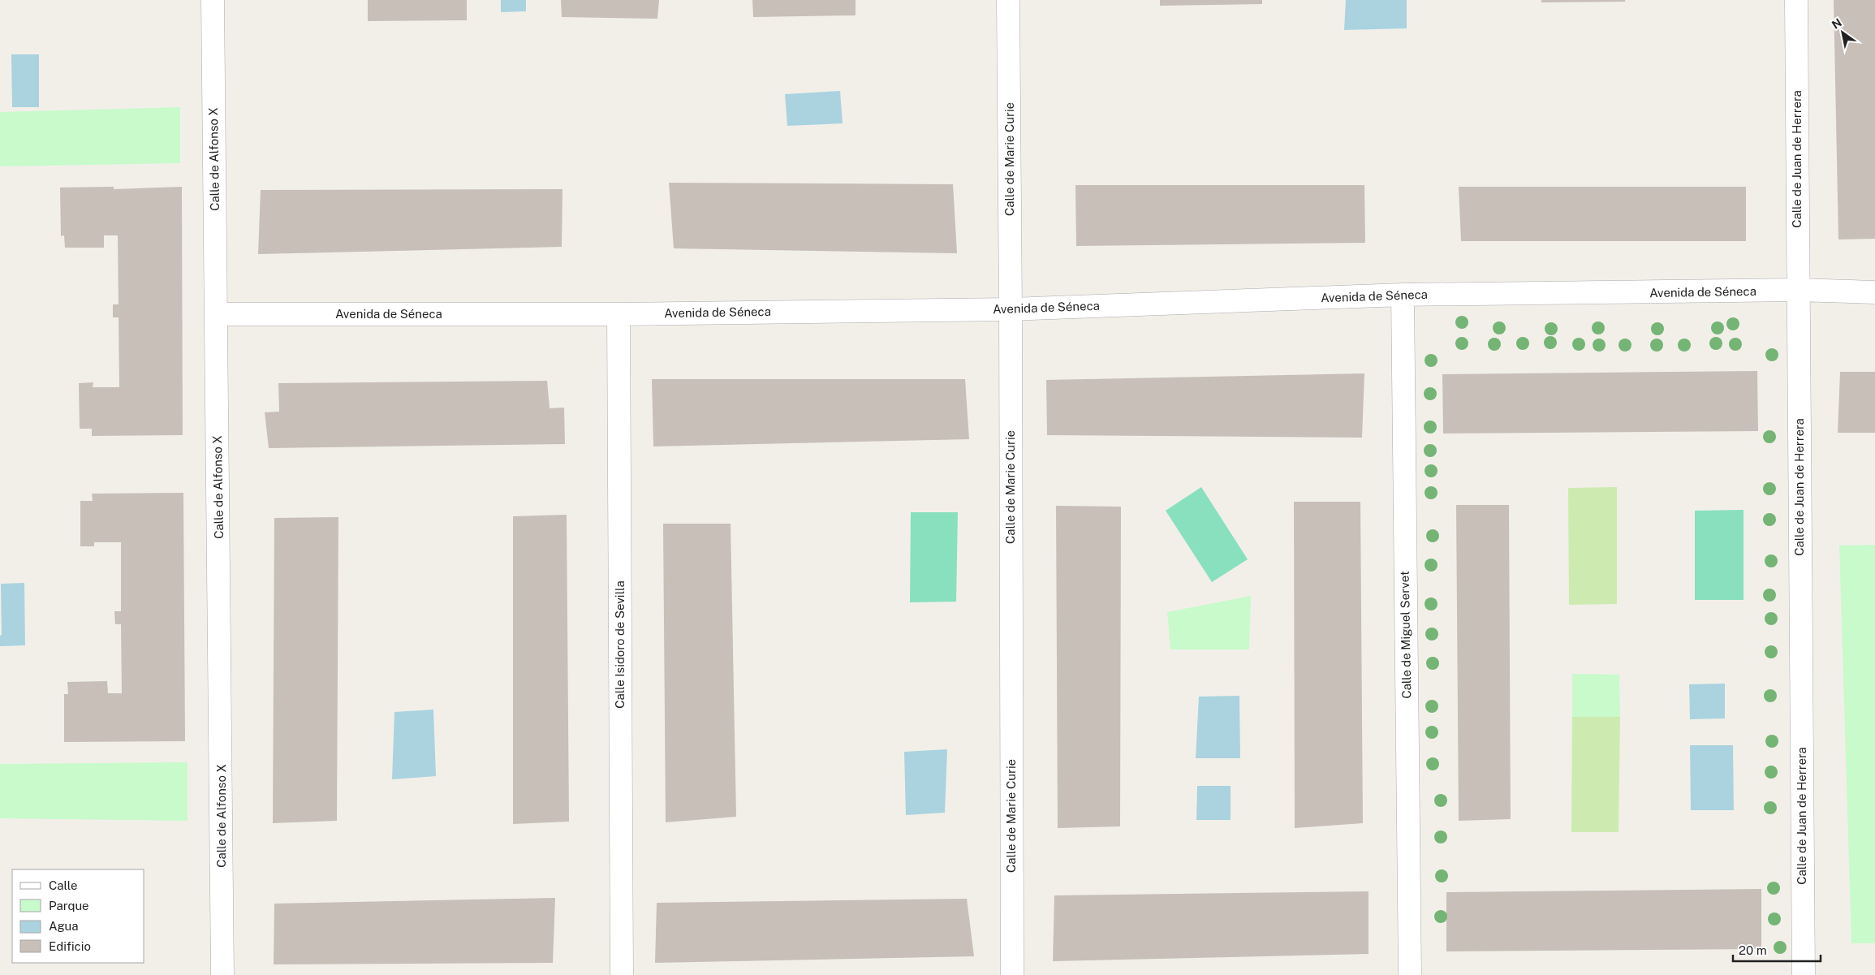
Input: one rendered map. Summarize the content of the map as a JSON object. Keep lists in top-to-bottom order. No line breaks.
{"streets":{"street":["Calle de Alfonso X","Calle de Marie Curie","Calle de Juan de Herrera","Avenida de Séneca","Calle de Miguel Servet","Calle Isidoro de Sevilla"]},"crossings":[["Calle de Alfonso X","Avenida de Séneca"],["Calle de Marie Curie","Avenida de Séneca"],["Calle de Juan de Herrera","Avenida de Séneca"],["Avenida de Séneca","Calle de Miguel Servet"],["Avenida de Séneca","Calle Isidoro de Sevilla"]],"legend":["Calle","Parque","Agua","Edificio"],"scale_bar":"20 m","north":"top left"}
